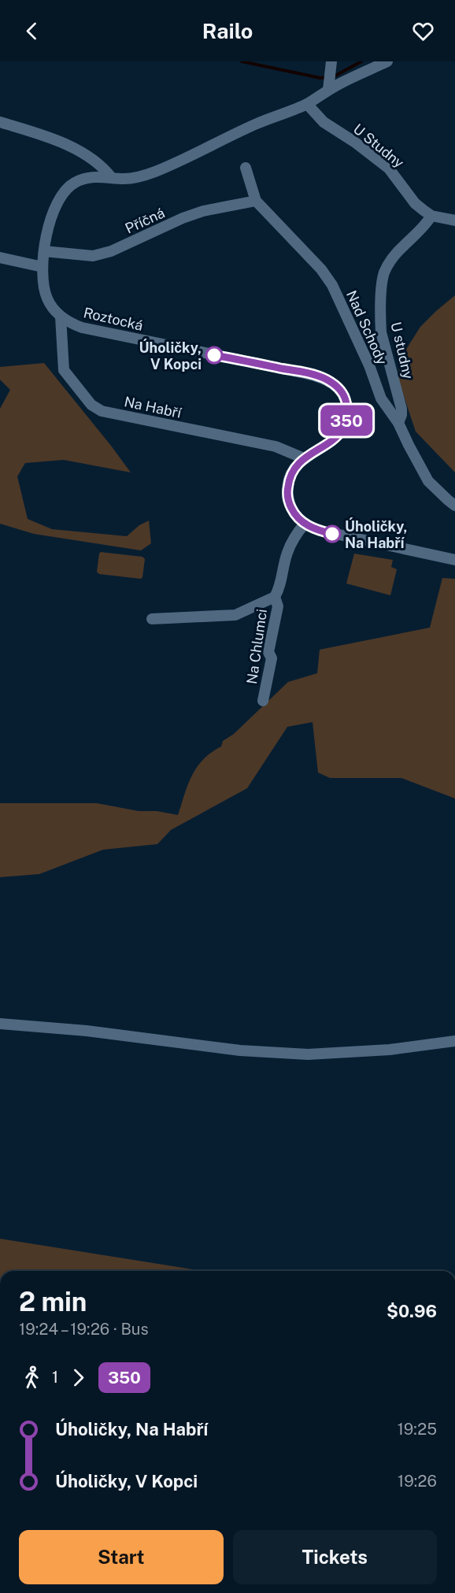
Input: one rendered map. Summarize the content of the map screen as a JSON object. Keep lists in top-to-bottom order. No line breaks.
{"streets":{"street":["U Studny","Příčná","Roztocká","Nad Schody","U studny","Na Habří","Na Chlumci"]},"crossings":[["U Studny","Roztocká"],["U Studny","U studny"],["Příčná","Roztocká"],["Příčná","Nad Schody"],["Roztocká","Na Habří"],["Roztocká","Na Chlumci"],["Nad Schody","U studny"]],"places":["Úholičky, V Kopci","Úholičky, Na Habří"],"lines":["bus line 350"],"page":{"header":"Railo","on_map":"350","heading":["2 min","19:24 – 19:26 · Bus","$0.96"],"legs":["1","350"],"list":[{"name":"Úholičky, Na Habří","value":"19:25"},{"name":"Úholičky, V Kopci","value":"19:26"}],"buttons":["Start","Tickets"]}}
